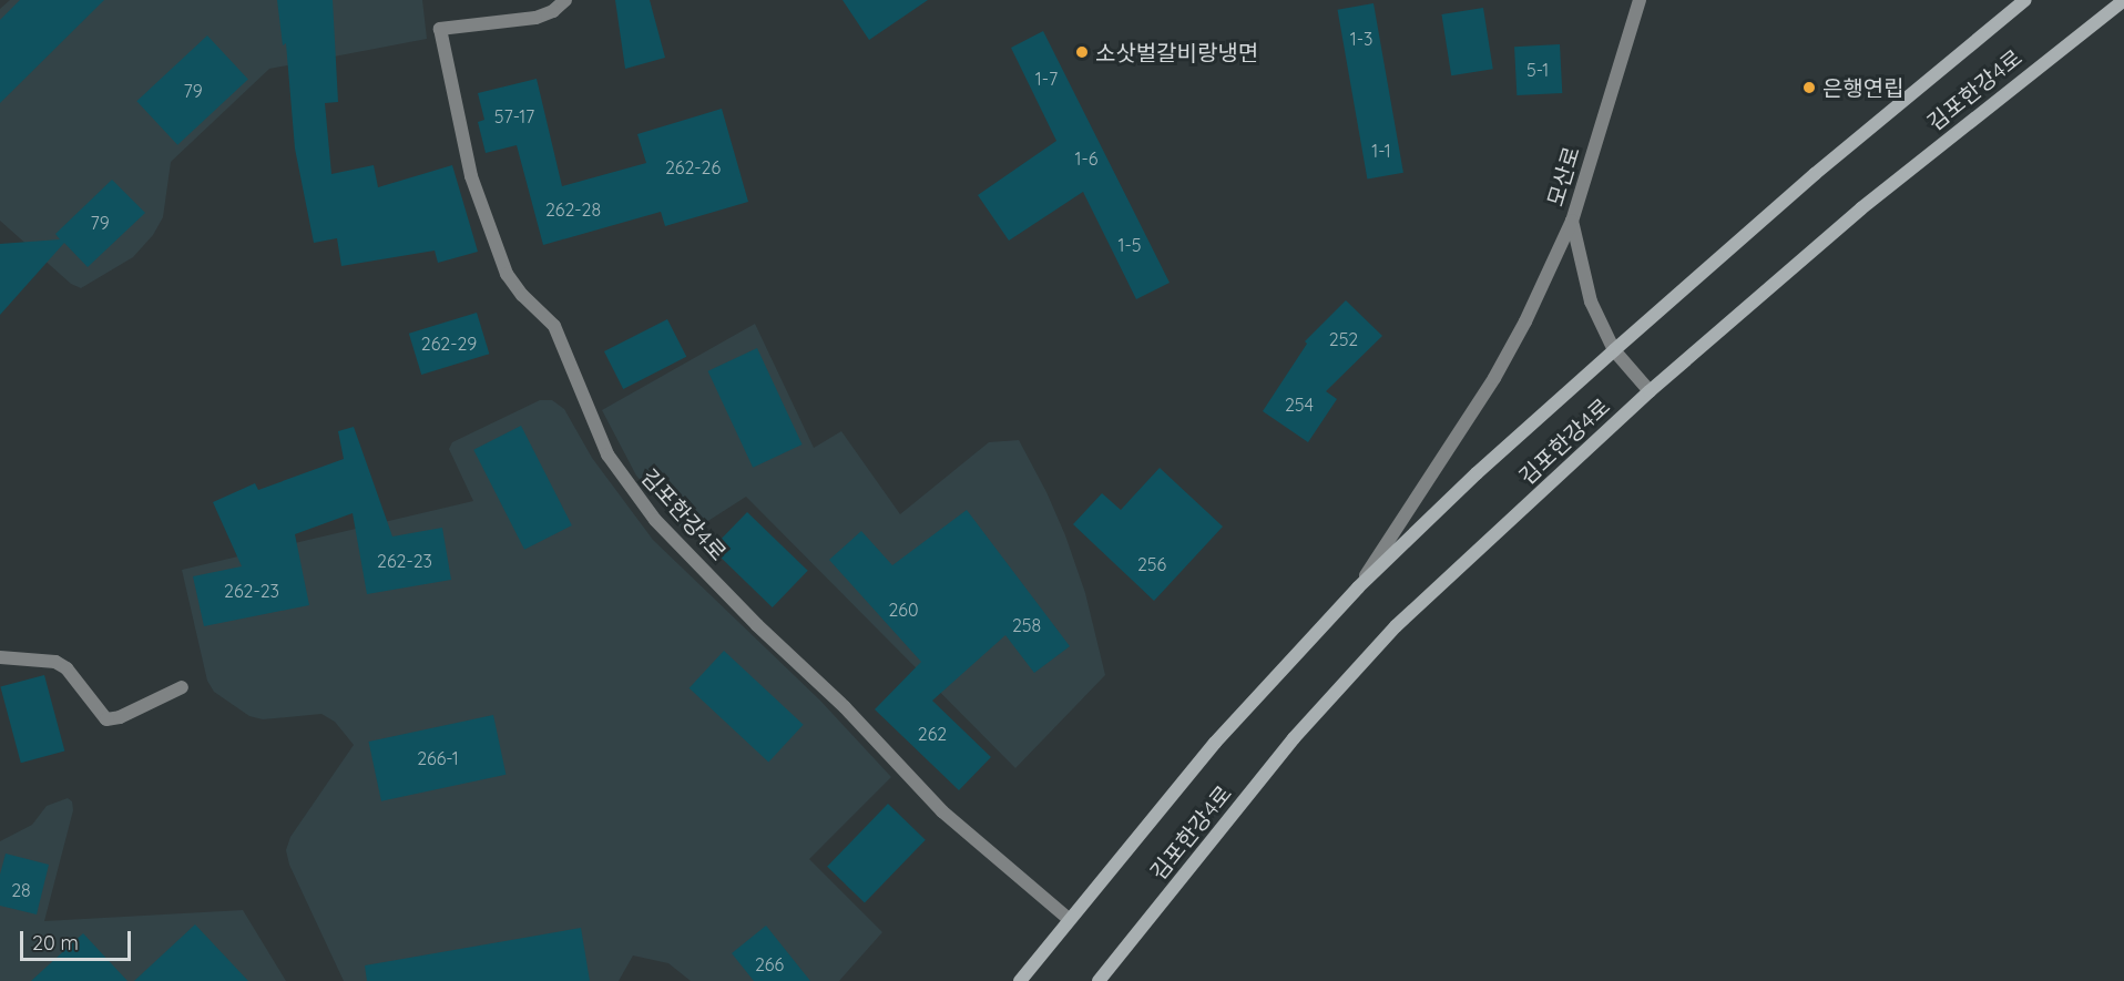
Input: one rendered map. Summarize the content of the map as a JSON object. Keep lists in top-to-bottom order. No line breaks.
{"streets":{"street":["김포한강4로","모산로"]},"crossings":[["김포한강4로","모산로"]],"places":["소삿벌갈비랑냉면","은행연립"],"house_numbers":["1-3","5-1","1-7","79","57-17","1-1","1-6","262-26","262-28","79","1-5","252","262-29","254","262-23","256","262-23","260","258","262","266-1","28","266"],"scale_bar":"20 m"}
